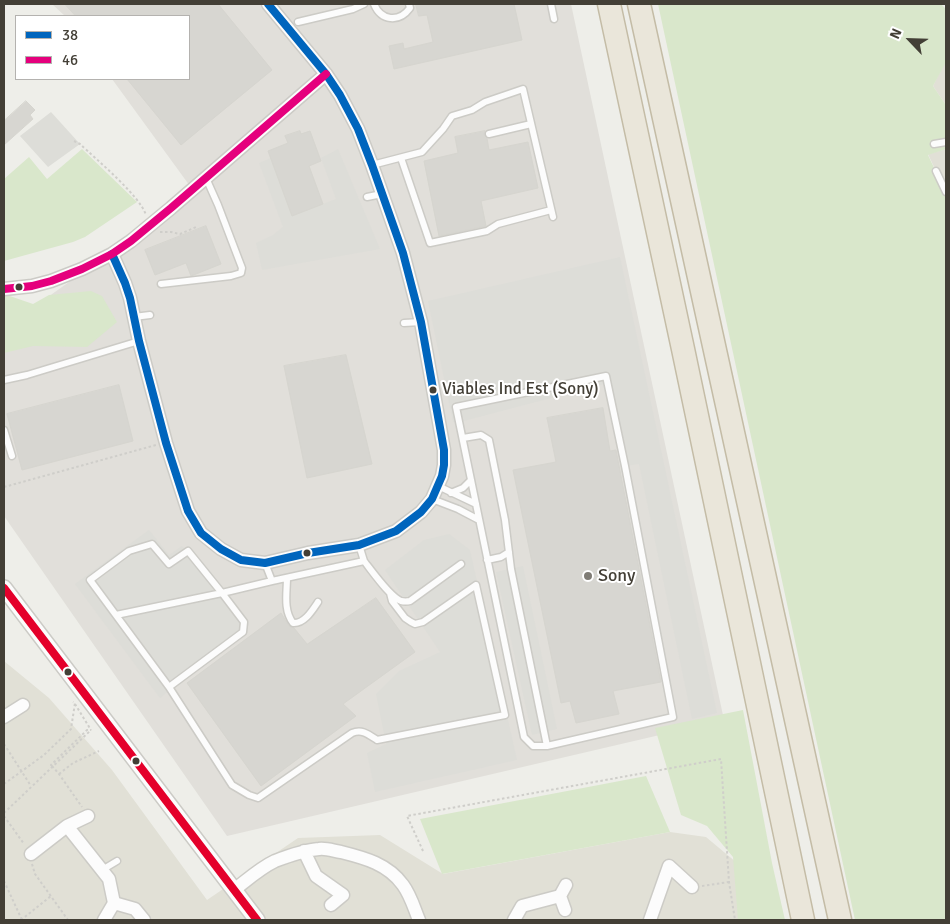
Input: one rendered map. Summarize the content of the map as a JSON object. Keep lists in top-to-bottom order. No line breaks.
{"places":["Viables Ind Est (Sony)","Sony"],"lines":["transit line 38","transit line 46"],"legend":["38","46"],"north":"top left"}
